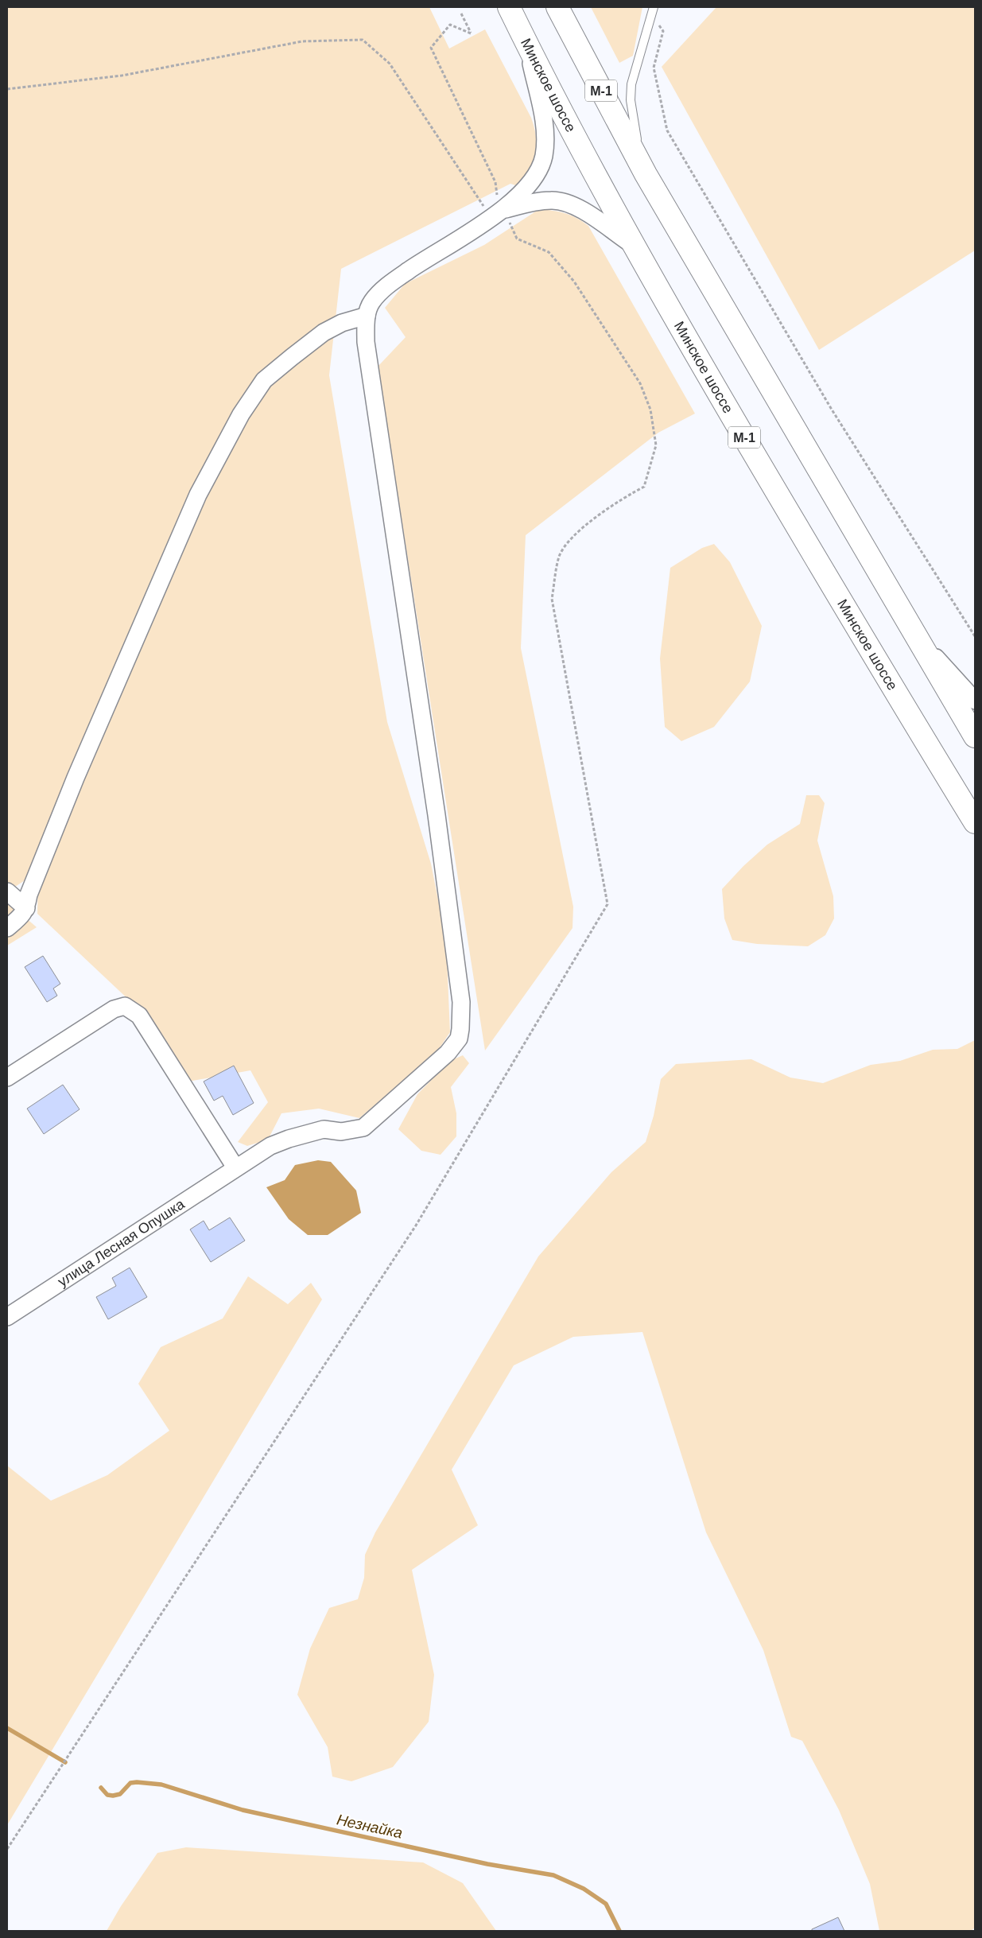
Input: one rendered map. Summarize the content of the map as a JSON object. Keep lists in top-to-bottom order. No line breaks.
{"streets":{"highway":["Минское шоссе","М-1"],"street":["улица Лесная Опушка"]},"water":["Незнайка"]}
